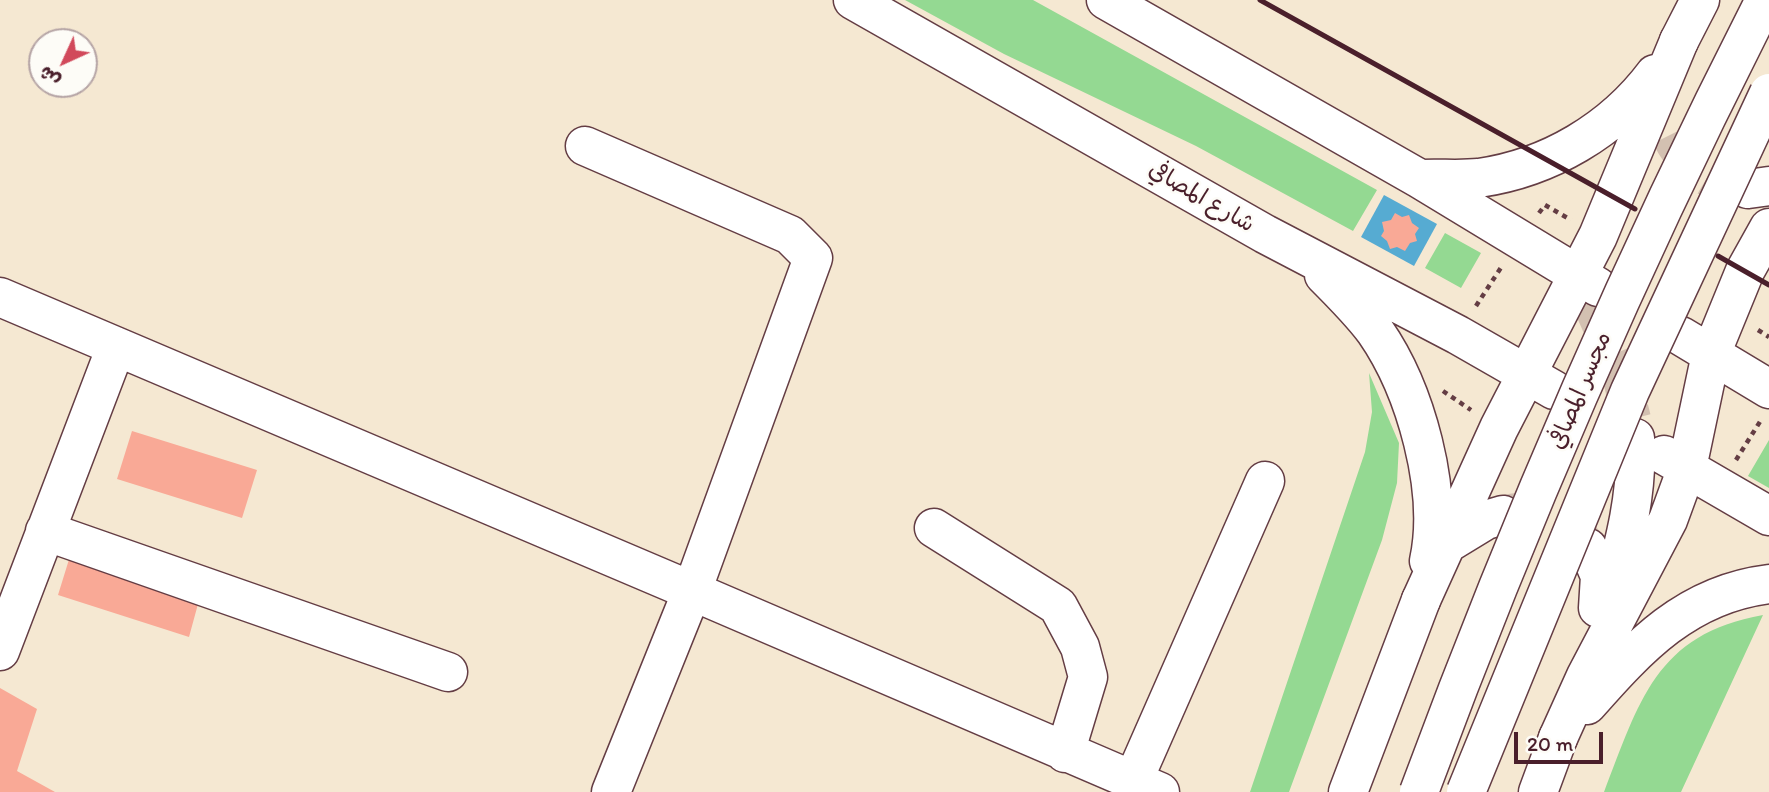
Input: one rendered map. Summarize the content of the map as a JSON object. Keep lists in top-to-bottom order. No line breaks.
{"streets":{"main road":["شارع المصافي","مجسر المصافي"]},"scale_bar":"20 m","north":"bottom left"}
